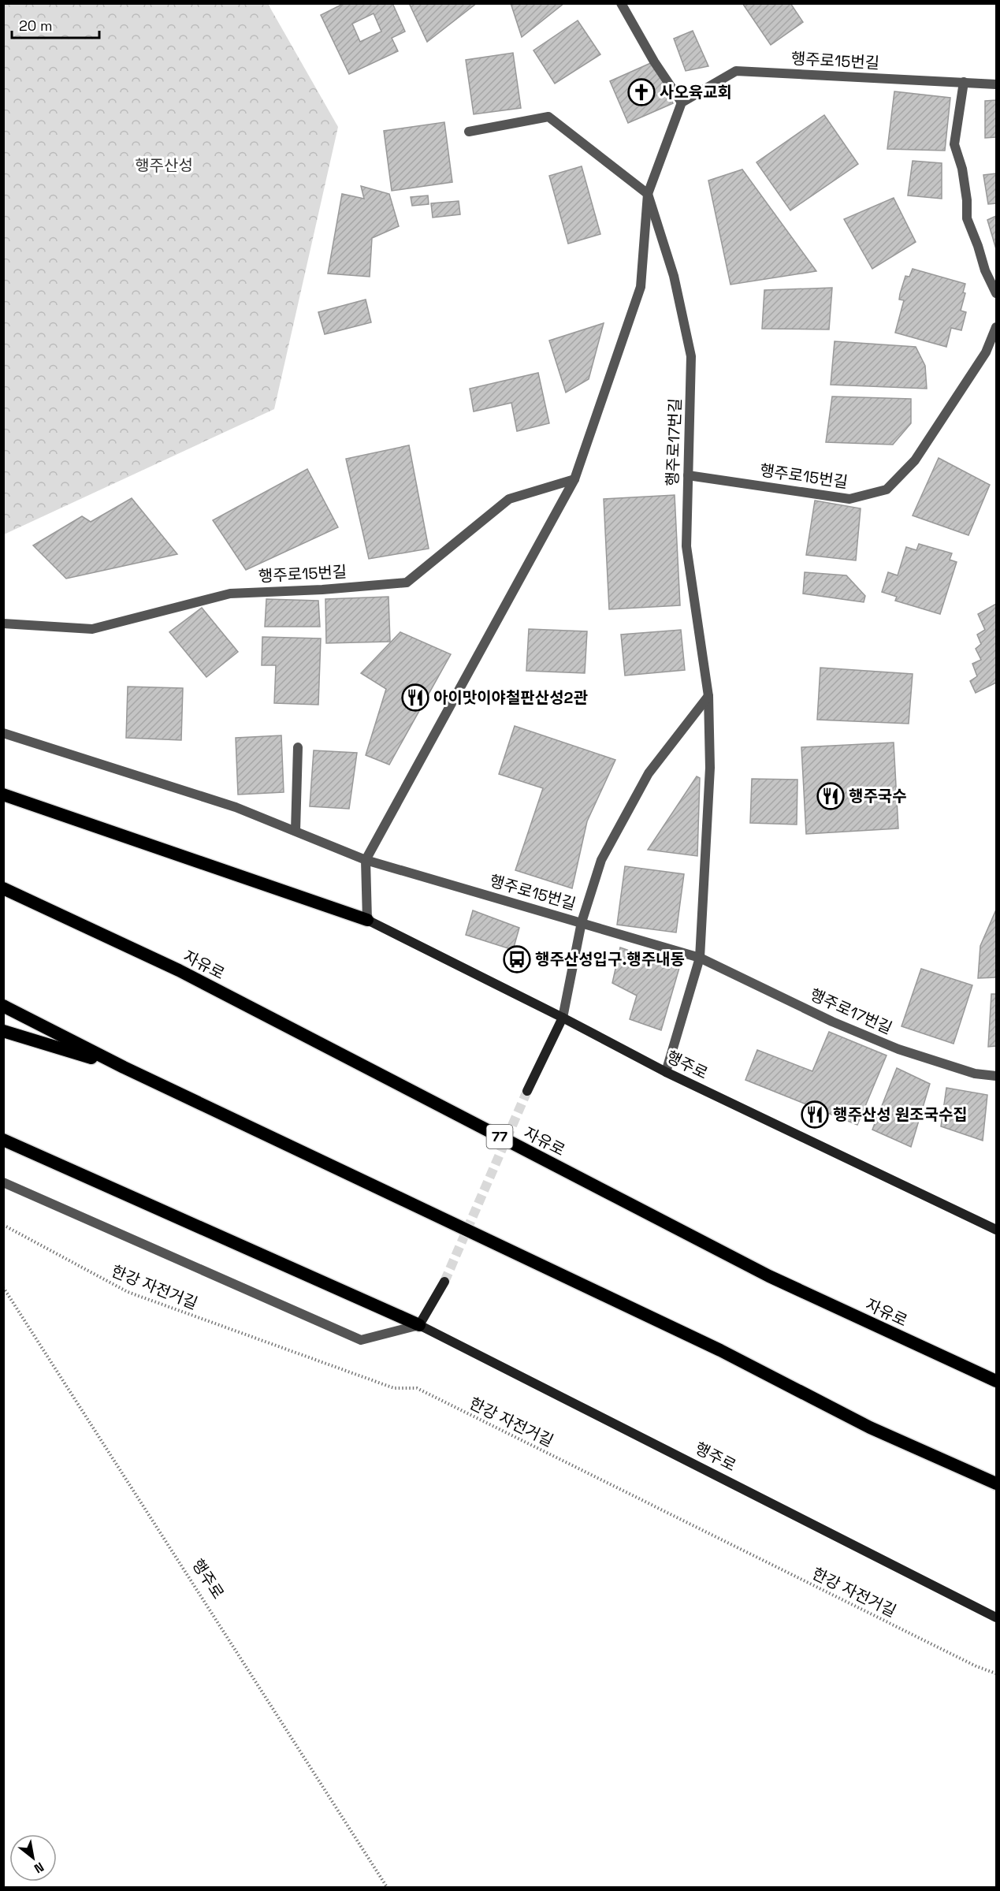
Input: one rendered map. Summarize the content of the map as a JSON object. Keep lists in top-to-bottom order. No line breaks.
{"streets":{"highway":["자유로","77"],"main road":["행주로"],"street":["행주로15번길","행주로17번길"],"path":["한강 자전거길"]},"crossings":[["행주로15번길","행주로17번길"]],"parks":["행주산성"],"places":{"church":["사오육교회"],"restaurant":["아이맛이야철판산성2관","행주국수","행주산성 원조국수집"],"bus stop":["행주산성입구.행주내동"]},"scale_bar":"20 m","north":"bottom right"}
